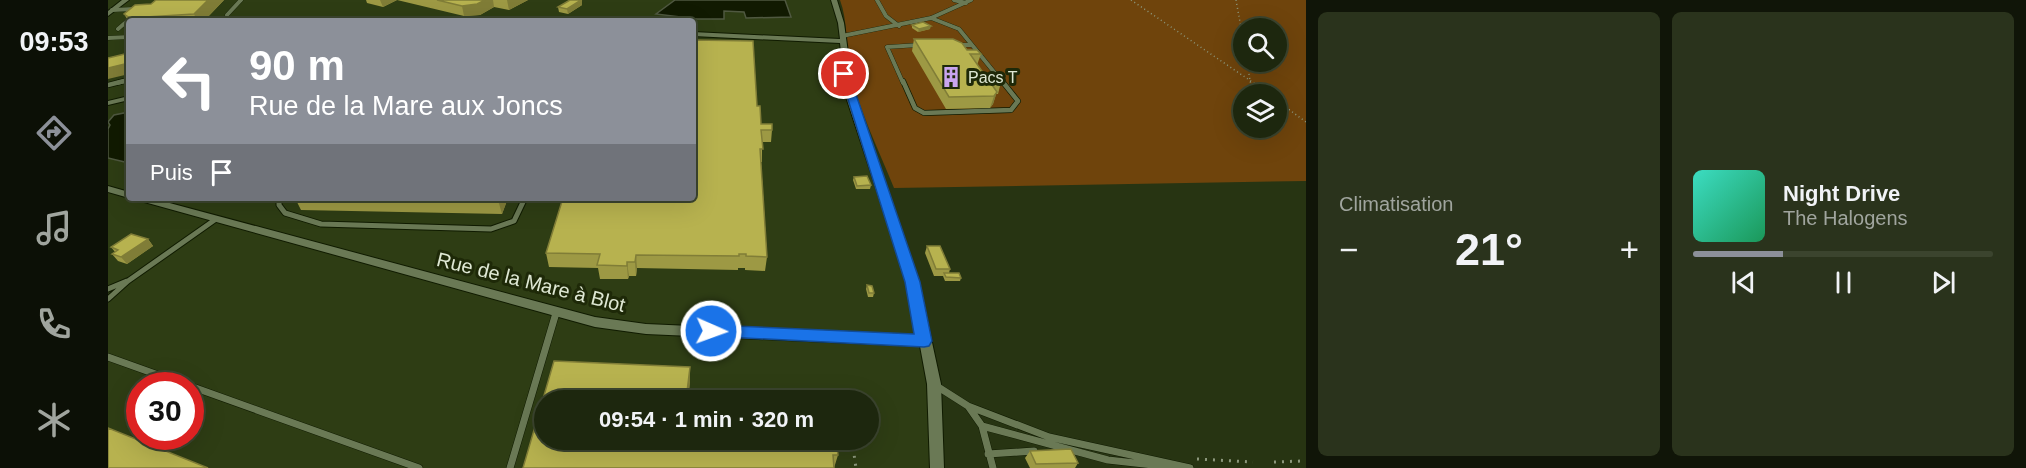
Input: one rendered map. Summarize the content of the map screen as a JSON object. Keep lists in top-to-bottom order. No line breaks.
{"streets":{"street":["Rue de la Mare à Blot"]},"places":{"building":["Pacs T"]},"page":{"tabs":"09:53","tile":"Climatisation","turn":["90 m","Rue de la Mare aux Joncs"],"then":"Puis","song":["Night Drive","The Halogens"],"heat":["−","21°","+"],"limit":"30","trip":"09:54 · 1 min · 320 m"}}
